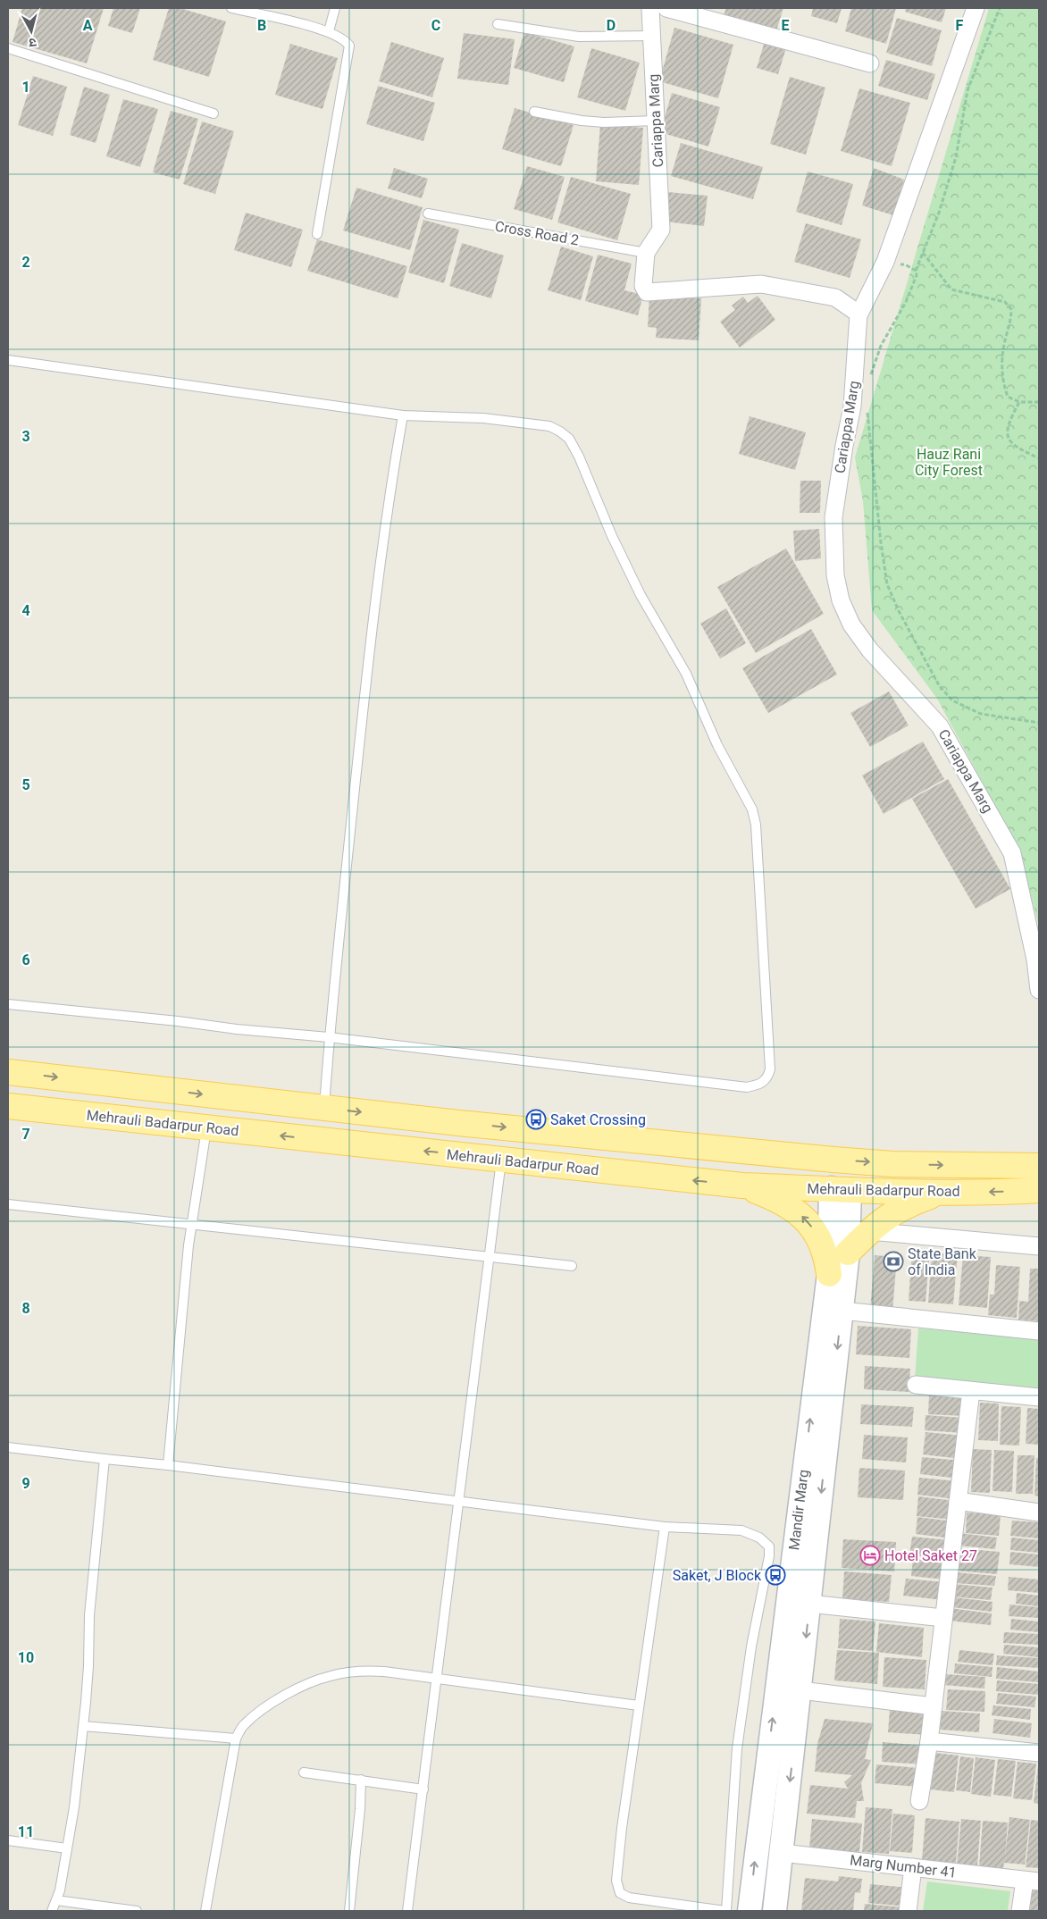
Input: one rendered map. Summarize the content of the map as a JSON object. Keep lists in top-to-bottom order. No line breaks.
{"streets":{"main road":["Mehrauli Badarpur Road","Mandir Marg"],"street":["Cariappa Marg","Marg Number 41"],"lane":["Cross Road 2"]},"crossings":[["Cariappa Marg","Cross Road 2"],["Mehrauli Badarpur Road","Mandir Marg"],["Mandir Marg","Marg Number 41"]],"parks":["Hauz Rani City Forest"],"places":{"bus stop":["Saket Crossing","Saket, J Block"],"bank":["State Bank of India"],"hotel":["Hotel Saket 27"]},"north":"bottom","grid":{"columns":["A","B","C","D","E","F"],"rows":["1","2","3","4","5","6","7","8","9","10","11"]}}
